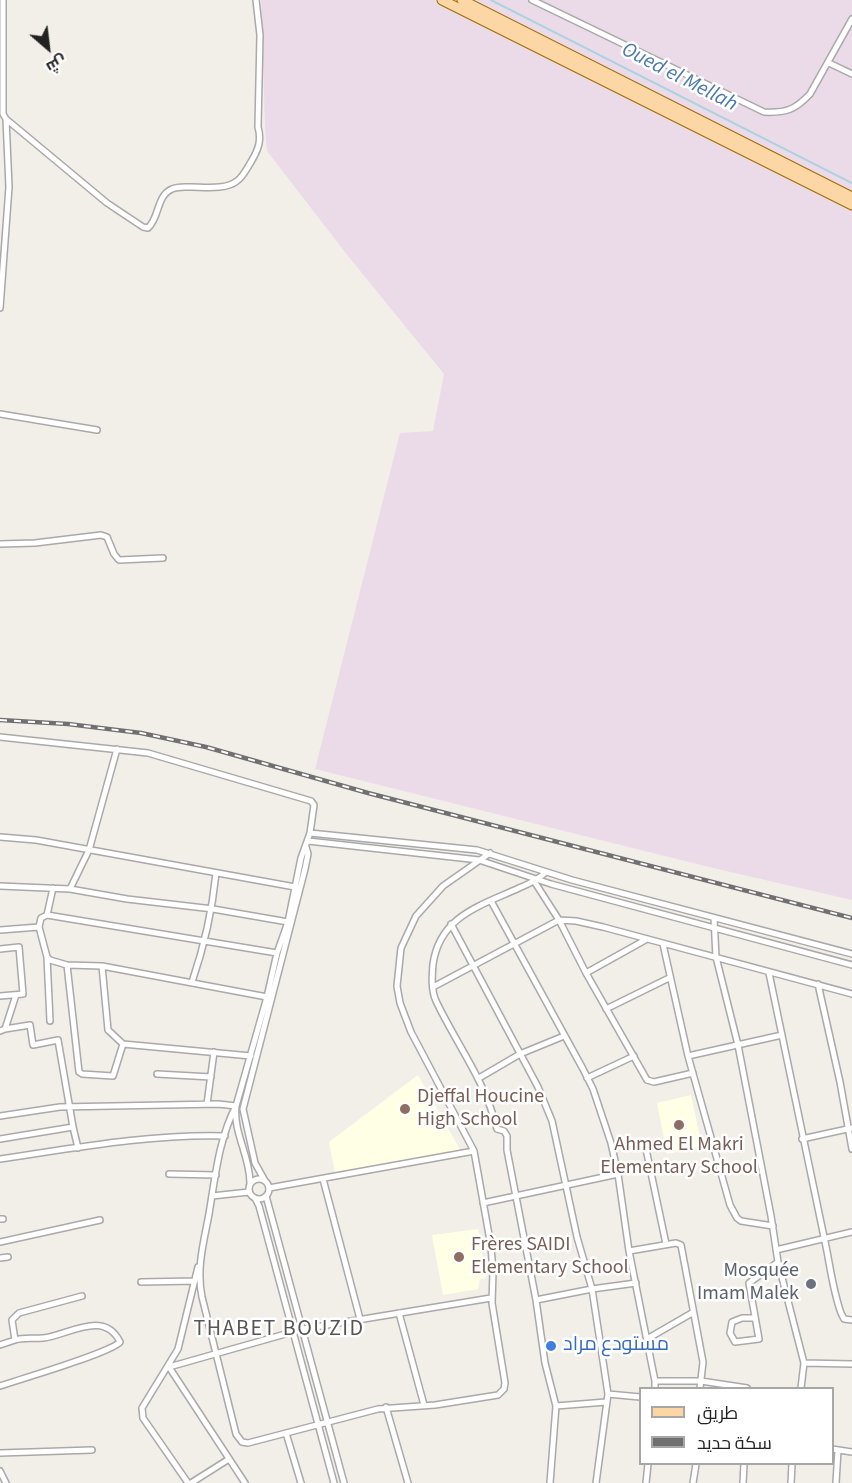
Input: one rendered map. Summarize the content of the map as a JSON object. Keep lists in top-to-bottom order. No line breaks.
{"districts":["THABET BOUZID"],"water":["Oued el Mellah"],"places":["Djeffal Houcine High School","Ahmed El Makri Elementary School","Frères SAIDI Elementary School","Mosquée Imam Malek","مستودع مراد"],"legend":["طريق","سكة حديد"],"north":"bottom right"}
